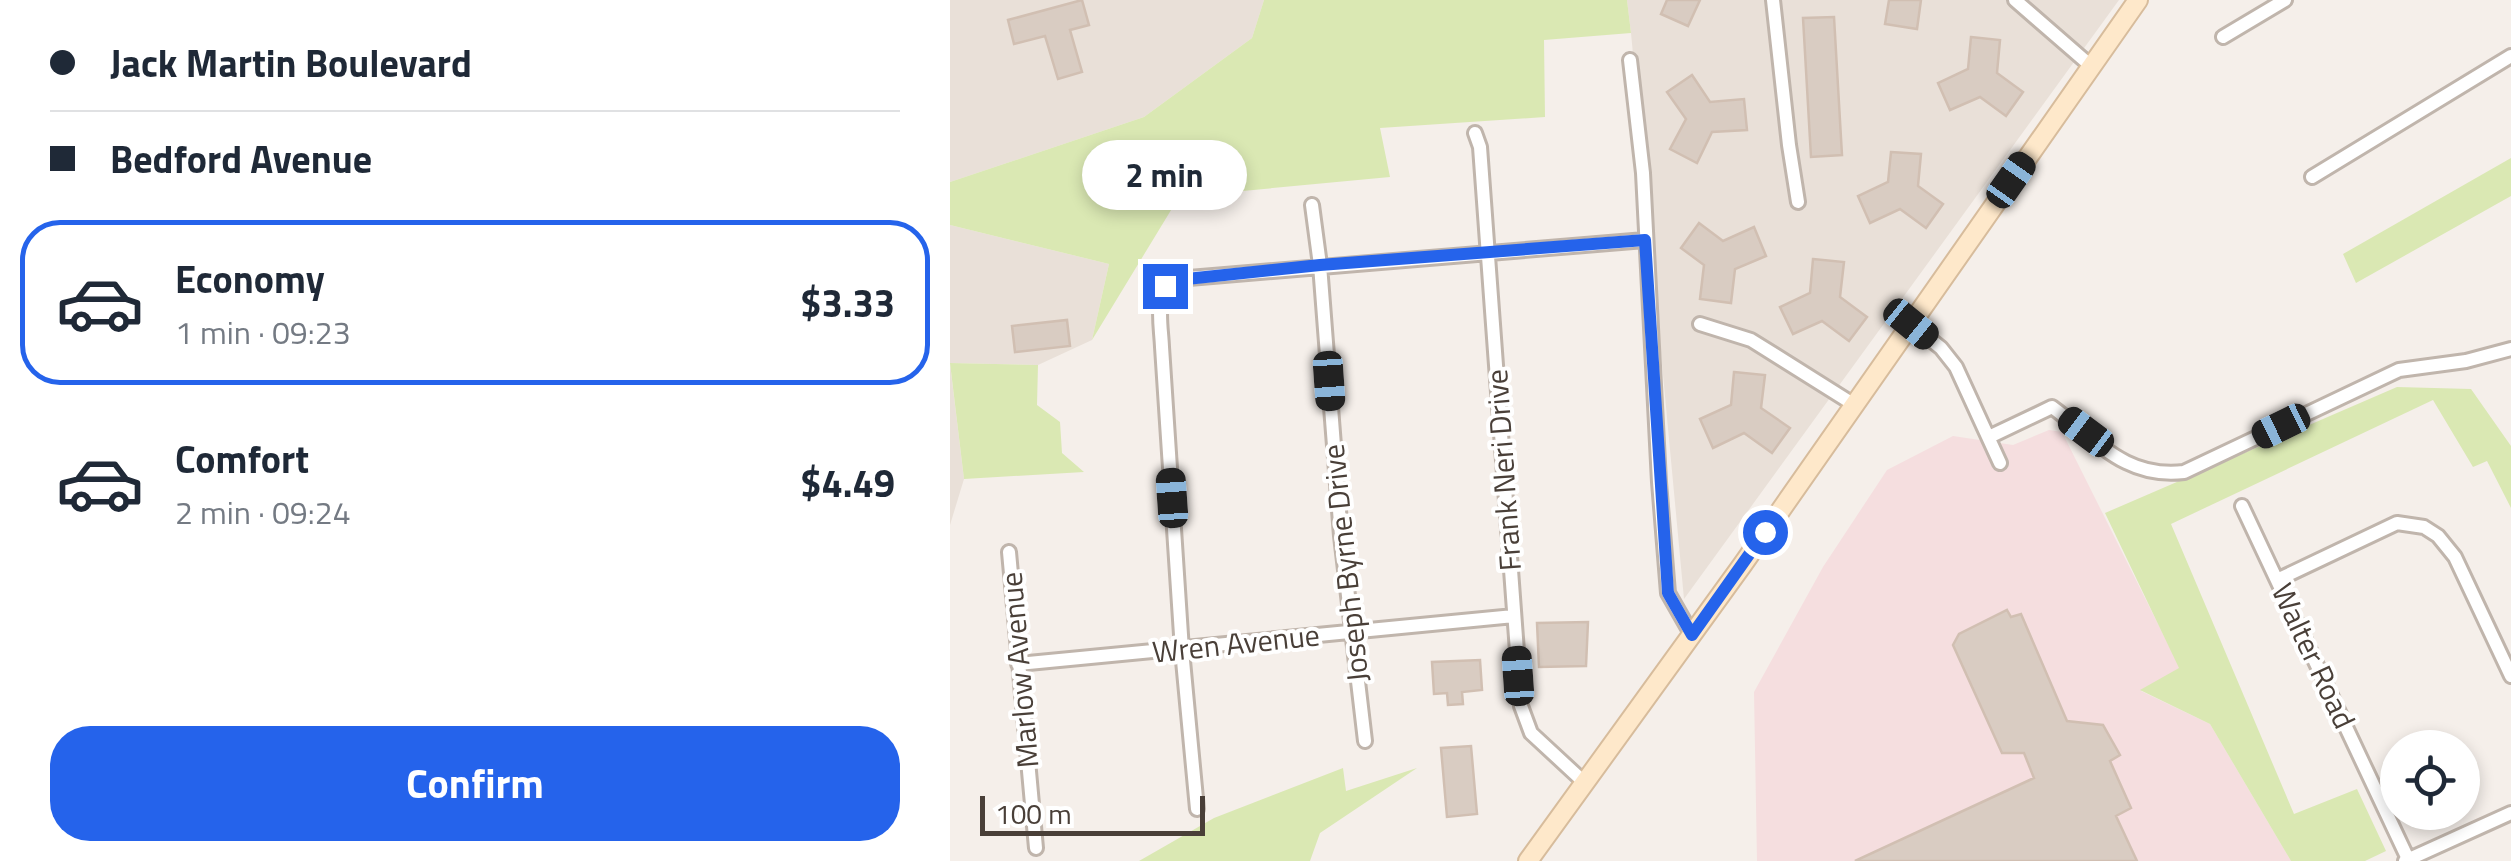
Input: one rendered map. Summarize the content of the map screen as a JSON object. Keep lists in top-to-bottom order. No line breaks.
{"streets":{"street":["Frank Neri Drive","Joseph Byrne Drive","Wren Avenue","Walter Road","Marlow Avenue"]},"crossings":[["Frank Neri Drive","Wren Avenue"],["Joseph Byrne Drive","Wren Avenue"],["Wren Avenue","Marlow Avenue"]],"scale_bar":"100 m","page":{"banner":["Jack Martin Boulevard","Bedford Avenue"],"bubble":"2 min","list":[{"name":"Economy","note":"1 min · 09:23","value":"$3.33"},{"name":"Comfort","note":"2 min · 09:24","value":"$4.49"}],"buttons":"Confirm","scale":"100 m"}}
